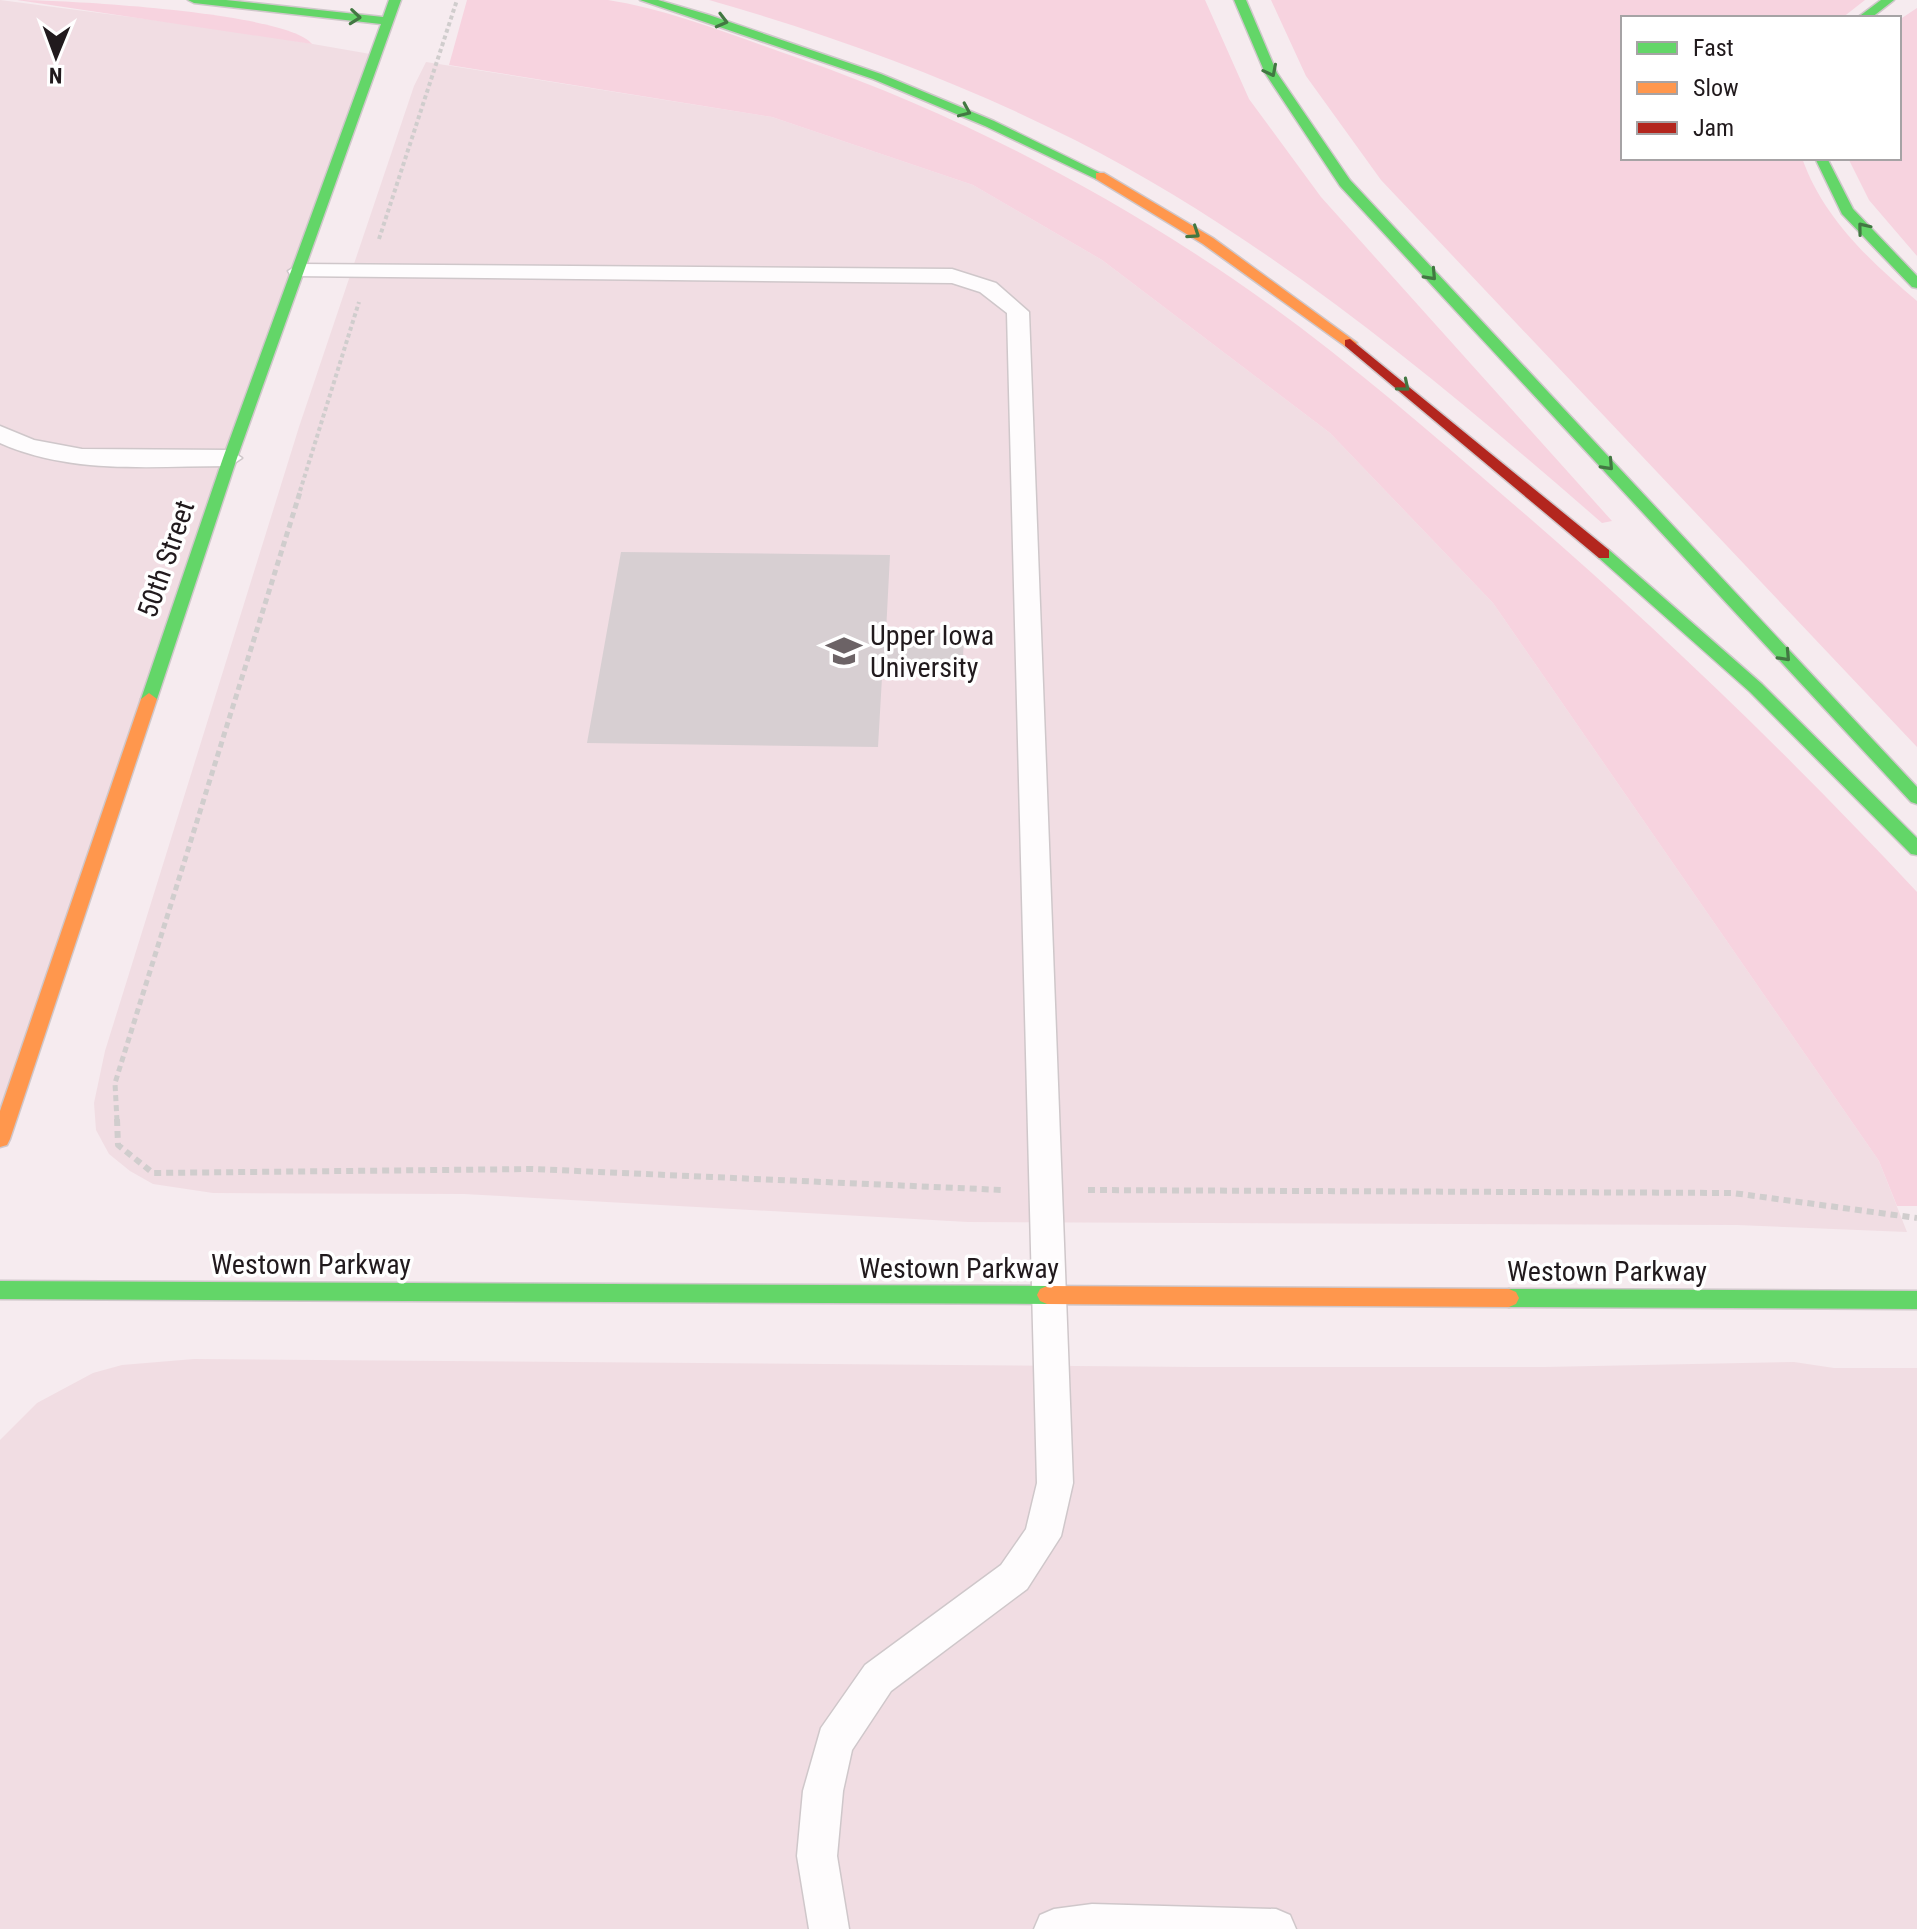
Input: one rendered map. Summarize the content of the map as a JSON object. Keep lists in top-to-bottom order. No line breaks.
{"streets":{"main road":["50th Street","Westown Parkway"]},"places":{"school or university":["Upper Iowa University"]},"legend":["Fast","Slow","Jam"],"north":"bottom"}
